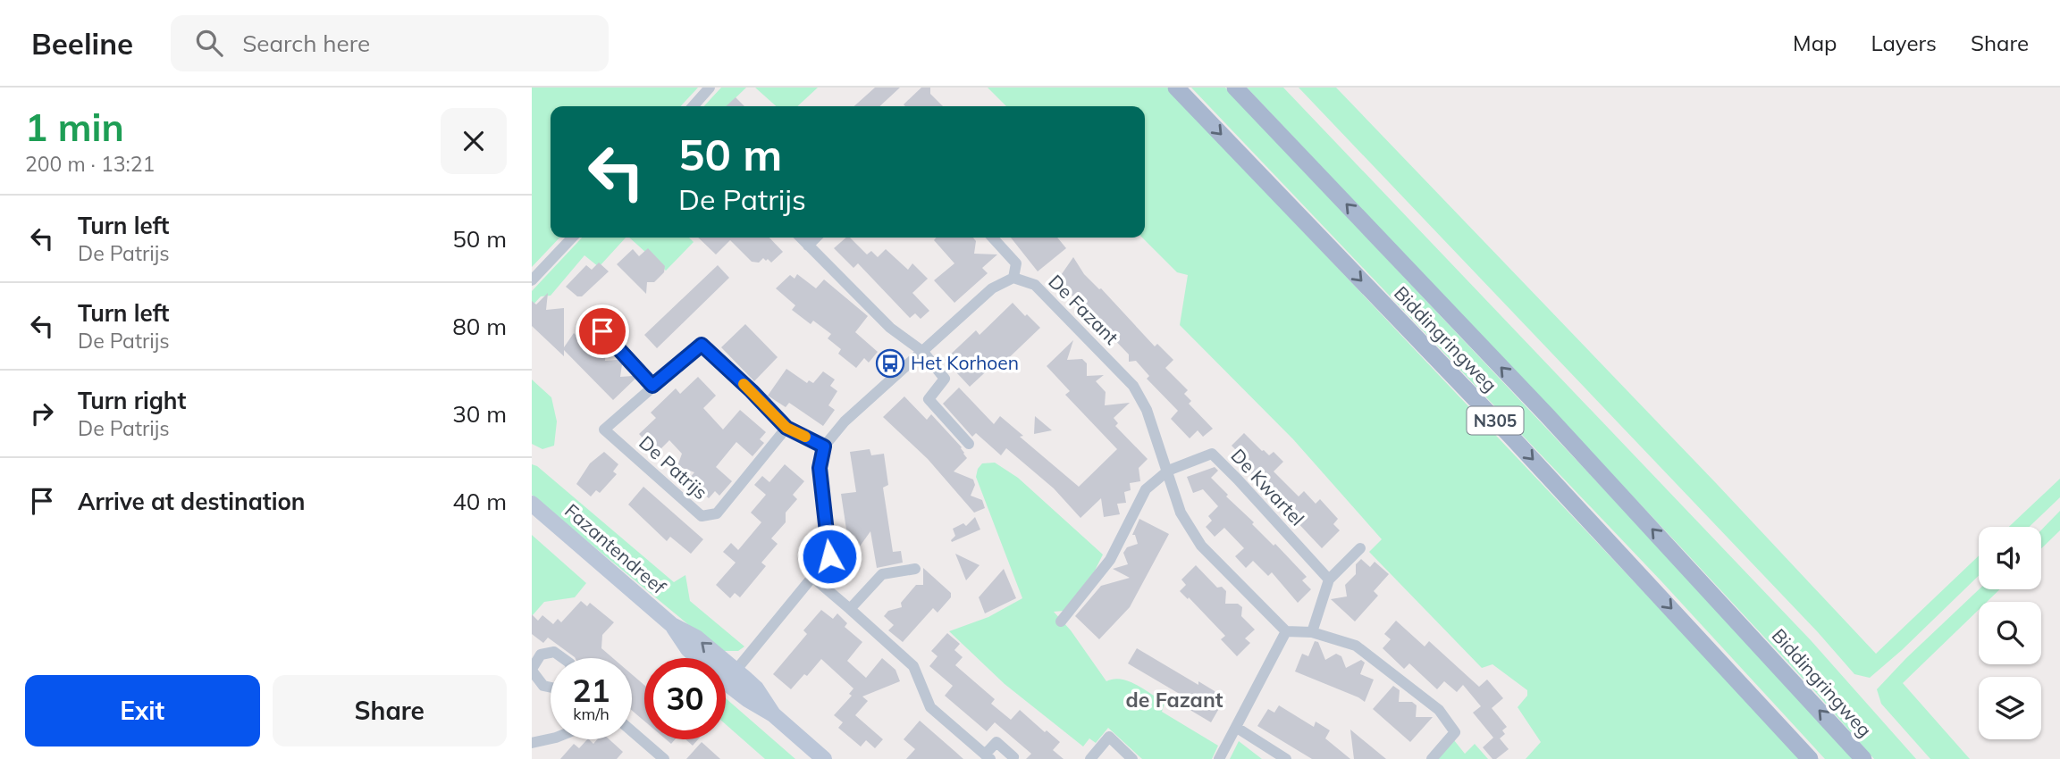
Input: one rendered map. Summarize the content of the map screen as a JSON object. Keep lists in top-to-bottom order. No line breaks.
{"streets":{"main road":["Biddingringweg","N305"],"street":["De Fazant","De Patrijs","De Kwartel","Fazantendreef"]},"crossings":[["De Fazant","De Kwartel"]],"districts":["de Fazant"],"places":{"bus stop":["Het Korhoen"]},"page":{"header":"Beeline","search":"Search here","nav":["Map","Layers","Share"],"heading":["1 min","200 m · 13:21"],"turn":["50 m","De Patrijs"],"list":[{"name":"Turn left","note":"De Patrijs","value":"50 m"},{"name":"Turn left","note":"De Patrijs","value":"80 m"},{"name":"Turn right","note":"De Patrijs","value":"30 m"},{"name":"Arrive at destination","value":"40 m"}],"speed":"21 km/h","limit":"30","buttons":["Exit","Share"]}}
